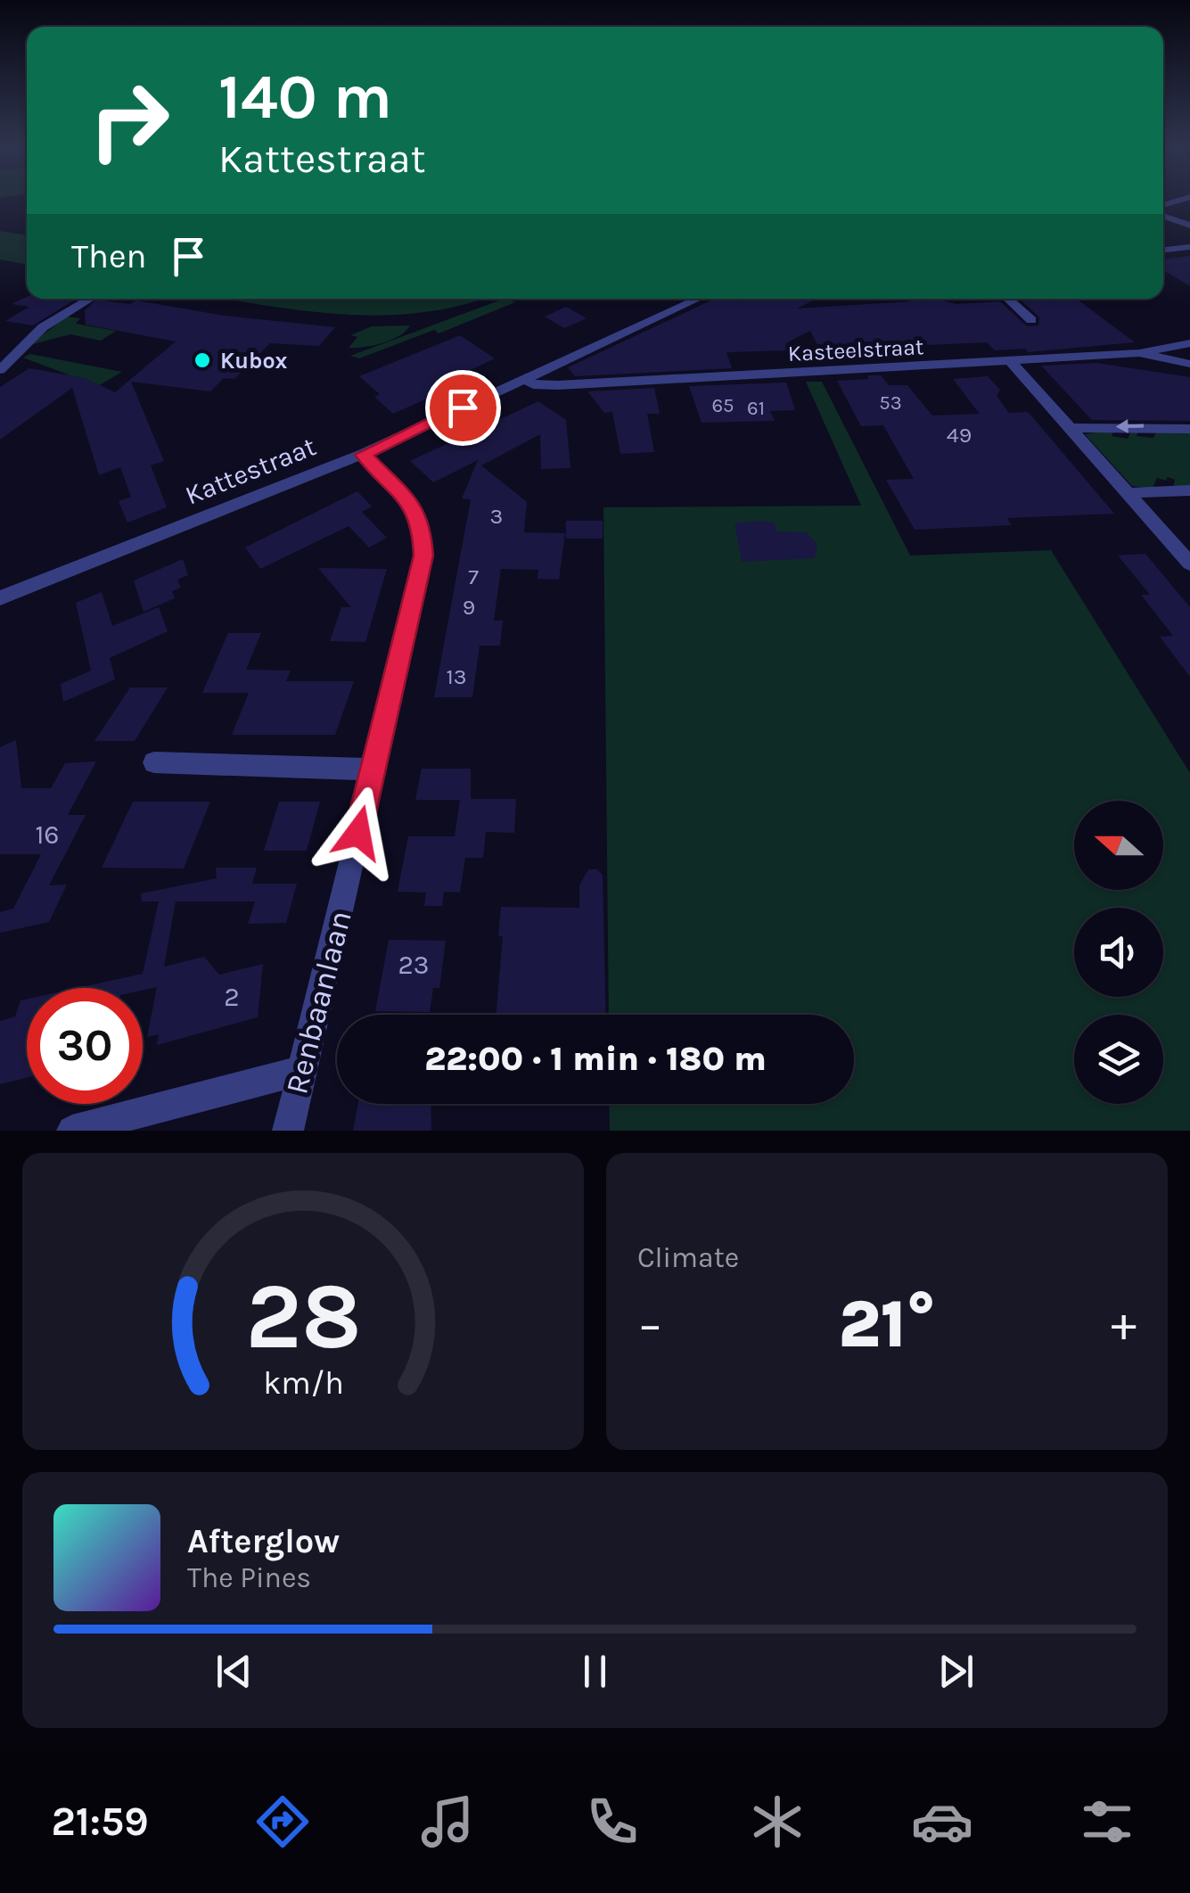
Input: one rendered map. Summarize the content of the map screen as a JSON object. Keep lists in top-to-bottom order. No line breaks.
{"streets":{"street":["Kasteelstraat","Kattestraat","Renbaanlaan"]},"crossings":[["Kasteelstraat","Kattestraat"],["Kattestraat","Renbaanlaan"]],"places":["Kubox"],"house_numbers":["53","65","61","49","3","7","9","13","16","23","2"],"north":"left","page":{"turn":["140 m","Kattestraat"],"then":"Then","limit":"30","trip":"22:00 · 1 min · 180 m","tile":"Climate","heat":["−","21°","+"],"song":["Afterglow","The Pines"],"tabs":"21:59","gauge":["28","km/h"]}}
